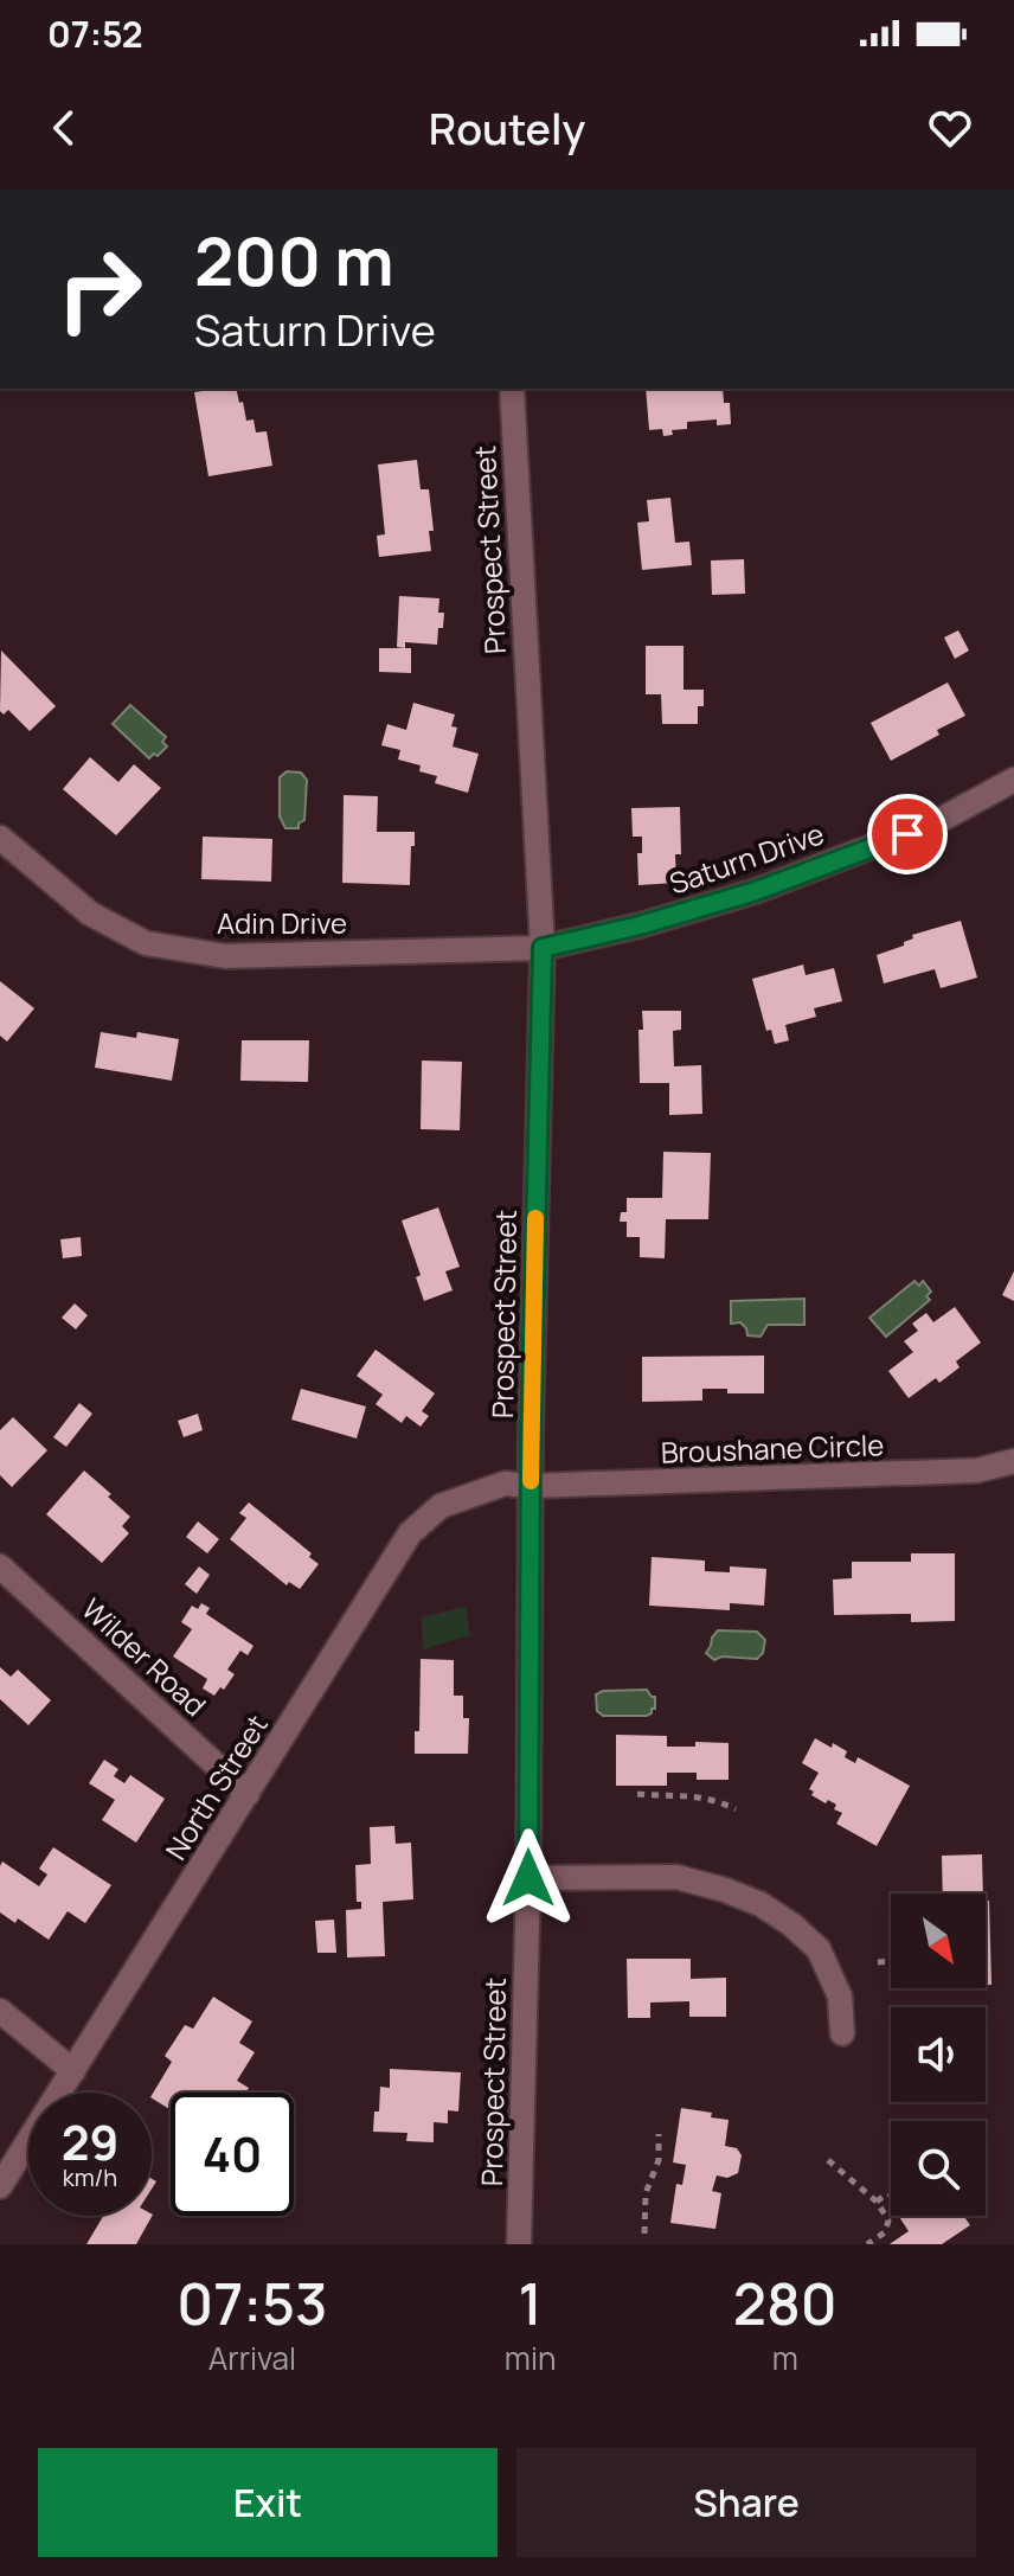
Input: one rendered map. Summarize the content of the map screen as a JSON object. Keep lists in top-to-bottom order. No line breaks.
{"streets":{"street":["Prospect Street","Saturn Drive","Adin Drive","Broushane Circle","Wilder Road","North Street"]},"crossings":[["Prospect Street","Saturn Drive"],["Prospect Street","Adin Drive"],["Prospect Street","Broushane Circle"],["Prospect Street","North Street"],["Saturn Drive","Adin Drive"],["Broushane Circle","North Street"],["Wilder Road","North Street"]],"north":"bottom right","page":{"status":"07:52","header":"Routely","turn":["200 m","Saturn Drive"],"speed":"29 km/h","limit":"40","eta":["07:53","Arrival","1","min","280","m"],"buttons":["Exit","Share"]}}
